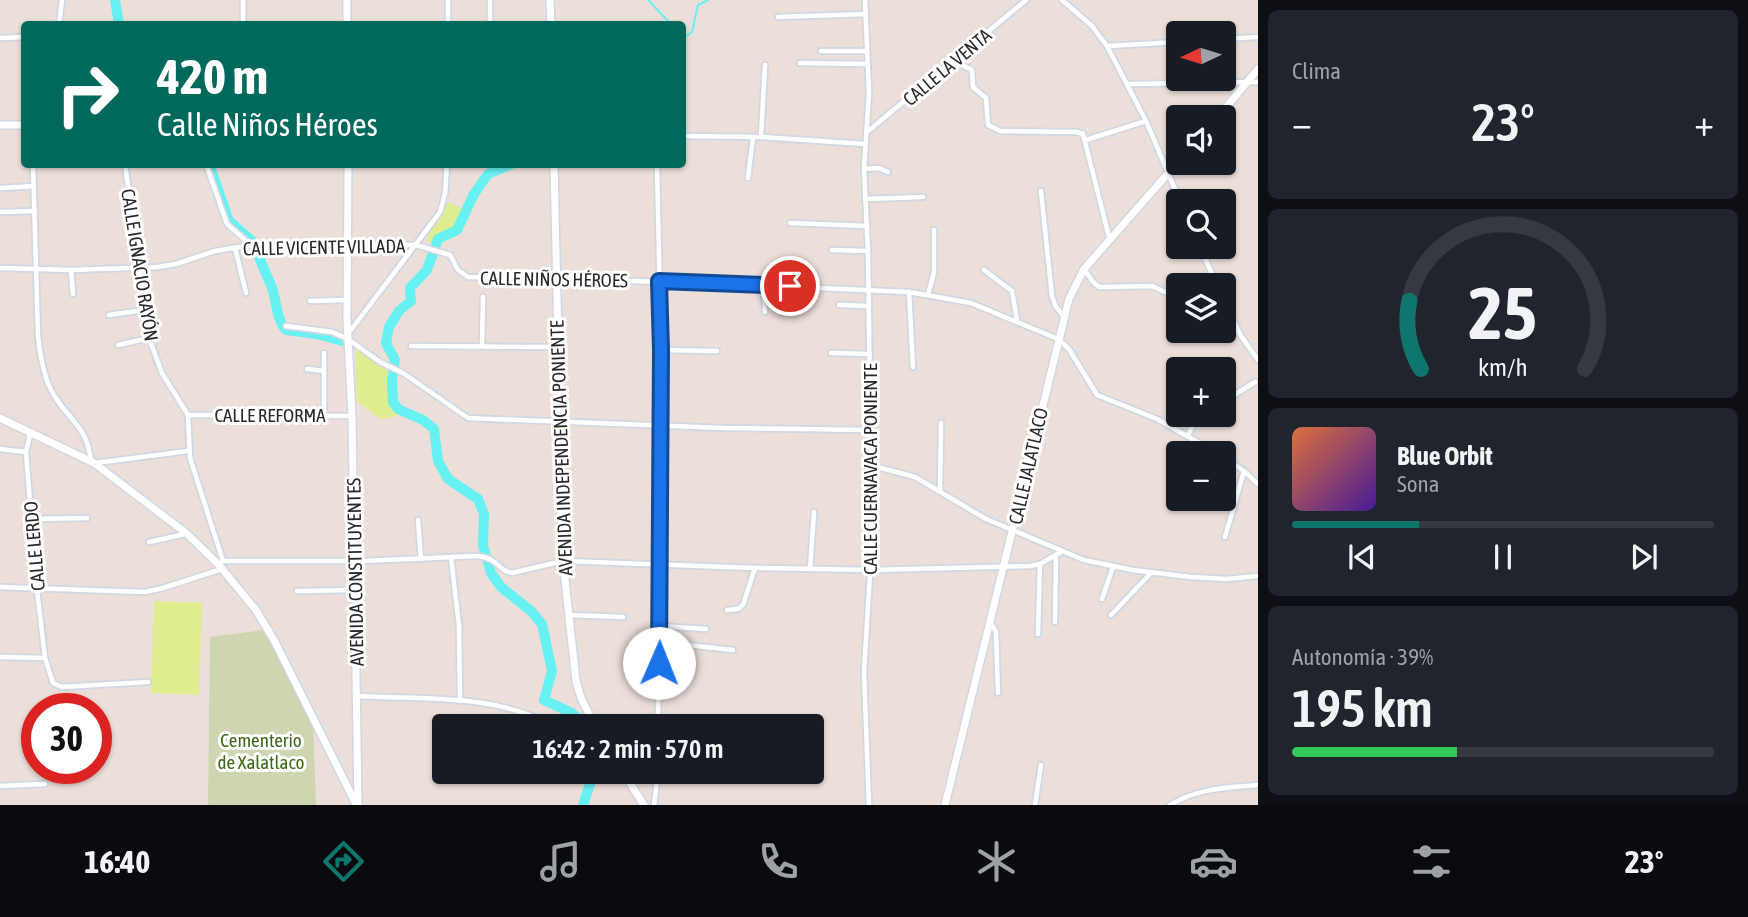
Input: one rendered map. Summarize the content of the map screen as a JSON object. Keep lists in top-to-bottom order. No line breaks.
{"streets":{"main road":["AVENIDA INDEPENDENCIA PONIENTE","CALLE JALATLACO","AVENIDA CONSTITUYENTES"],"street":["CALLE LA VENTA","CALLE VICENTE VILLADA","CALLE IGNACIO RAYÓN","CALLE NIÑOS HÉROES","CALLE REFORMA","CALLE CUERNAVACA PONIENTE","CALLE LERDO"]},"crossings":[["CALLE LA VENTA","CALLE CUERNAVACA PONIENTE"],["CALLE VICENTE VILLADA","CALLE IGNACIO RAYÓN"],["CALLE VICENTE VILLADA","CALLE NIÑOS HÉROES"],["CALLE VICENTE VILLADA","AVENIDA CONSTITUYENTES"],["CALLE IGNACIO RAYÓN","CALLE REFORMA"],["CALLE NIÑOS HÉROES","AVENIDA INDEPENDENCIA PONIENTE"],["CALLE NIÑOS HÉROES","CALLE JALATLACO"],["CALLE NIÑOS HÉROES","CALLE CUERNAVACA PONIENTE"],["CALLE REFORMA","AVENIDA CONSTITUYENTES"]],"parks":["Cementerio de Xalatlaco"],"north":"left","page":{"tile":["Clima",["Autonomía · 39%","195 km"]],"map_buttons":["+","−"],"turn":["420 m","Calle Niños Héroes"],"heat":["−","23°","+"],"song":["Blue Orbit","Sona"],"limit":"30","trip":"16:42 · 2 min · 570 m","tabs":["16:40","23°"],"gauge":["25","km/h"]}}
